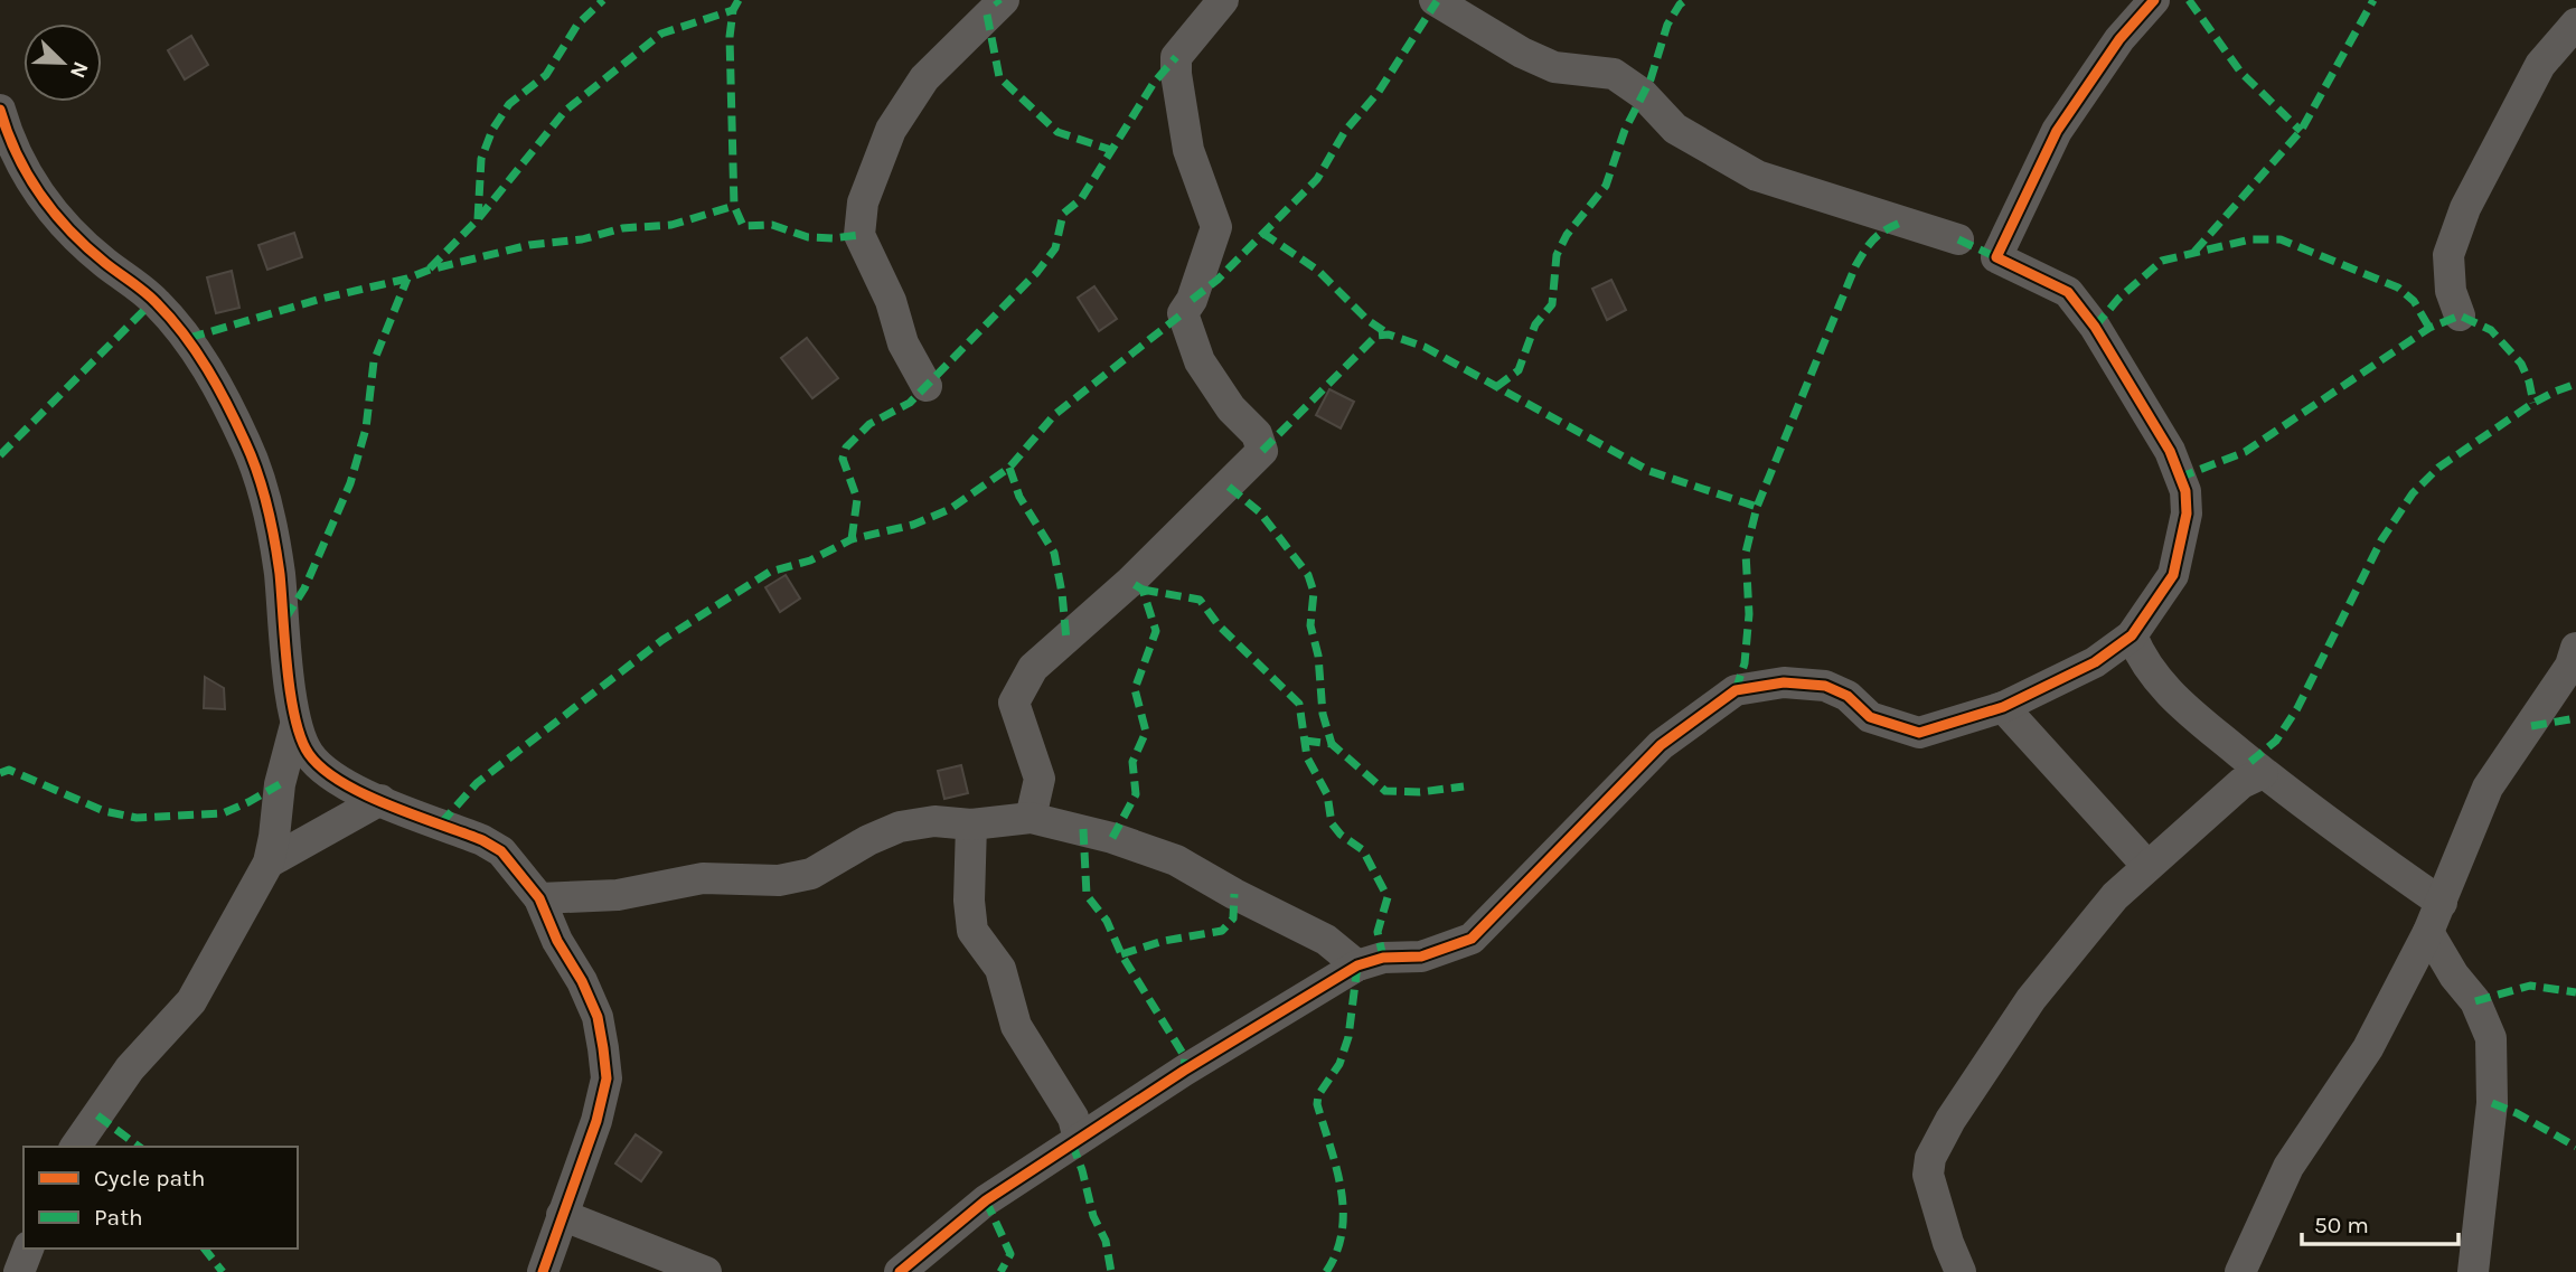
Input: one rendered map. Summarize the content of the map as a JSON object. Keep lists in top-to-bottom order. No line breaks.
{"legend":["Cycle path","Path"],"scale_bar":"50 m","north":"bottom right"}
